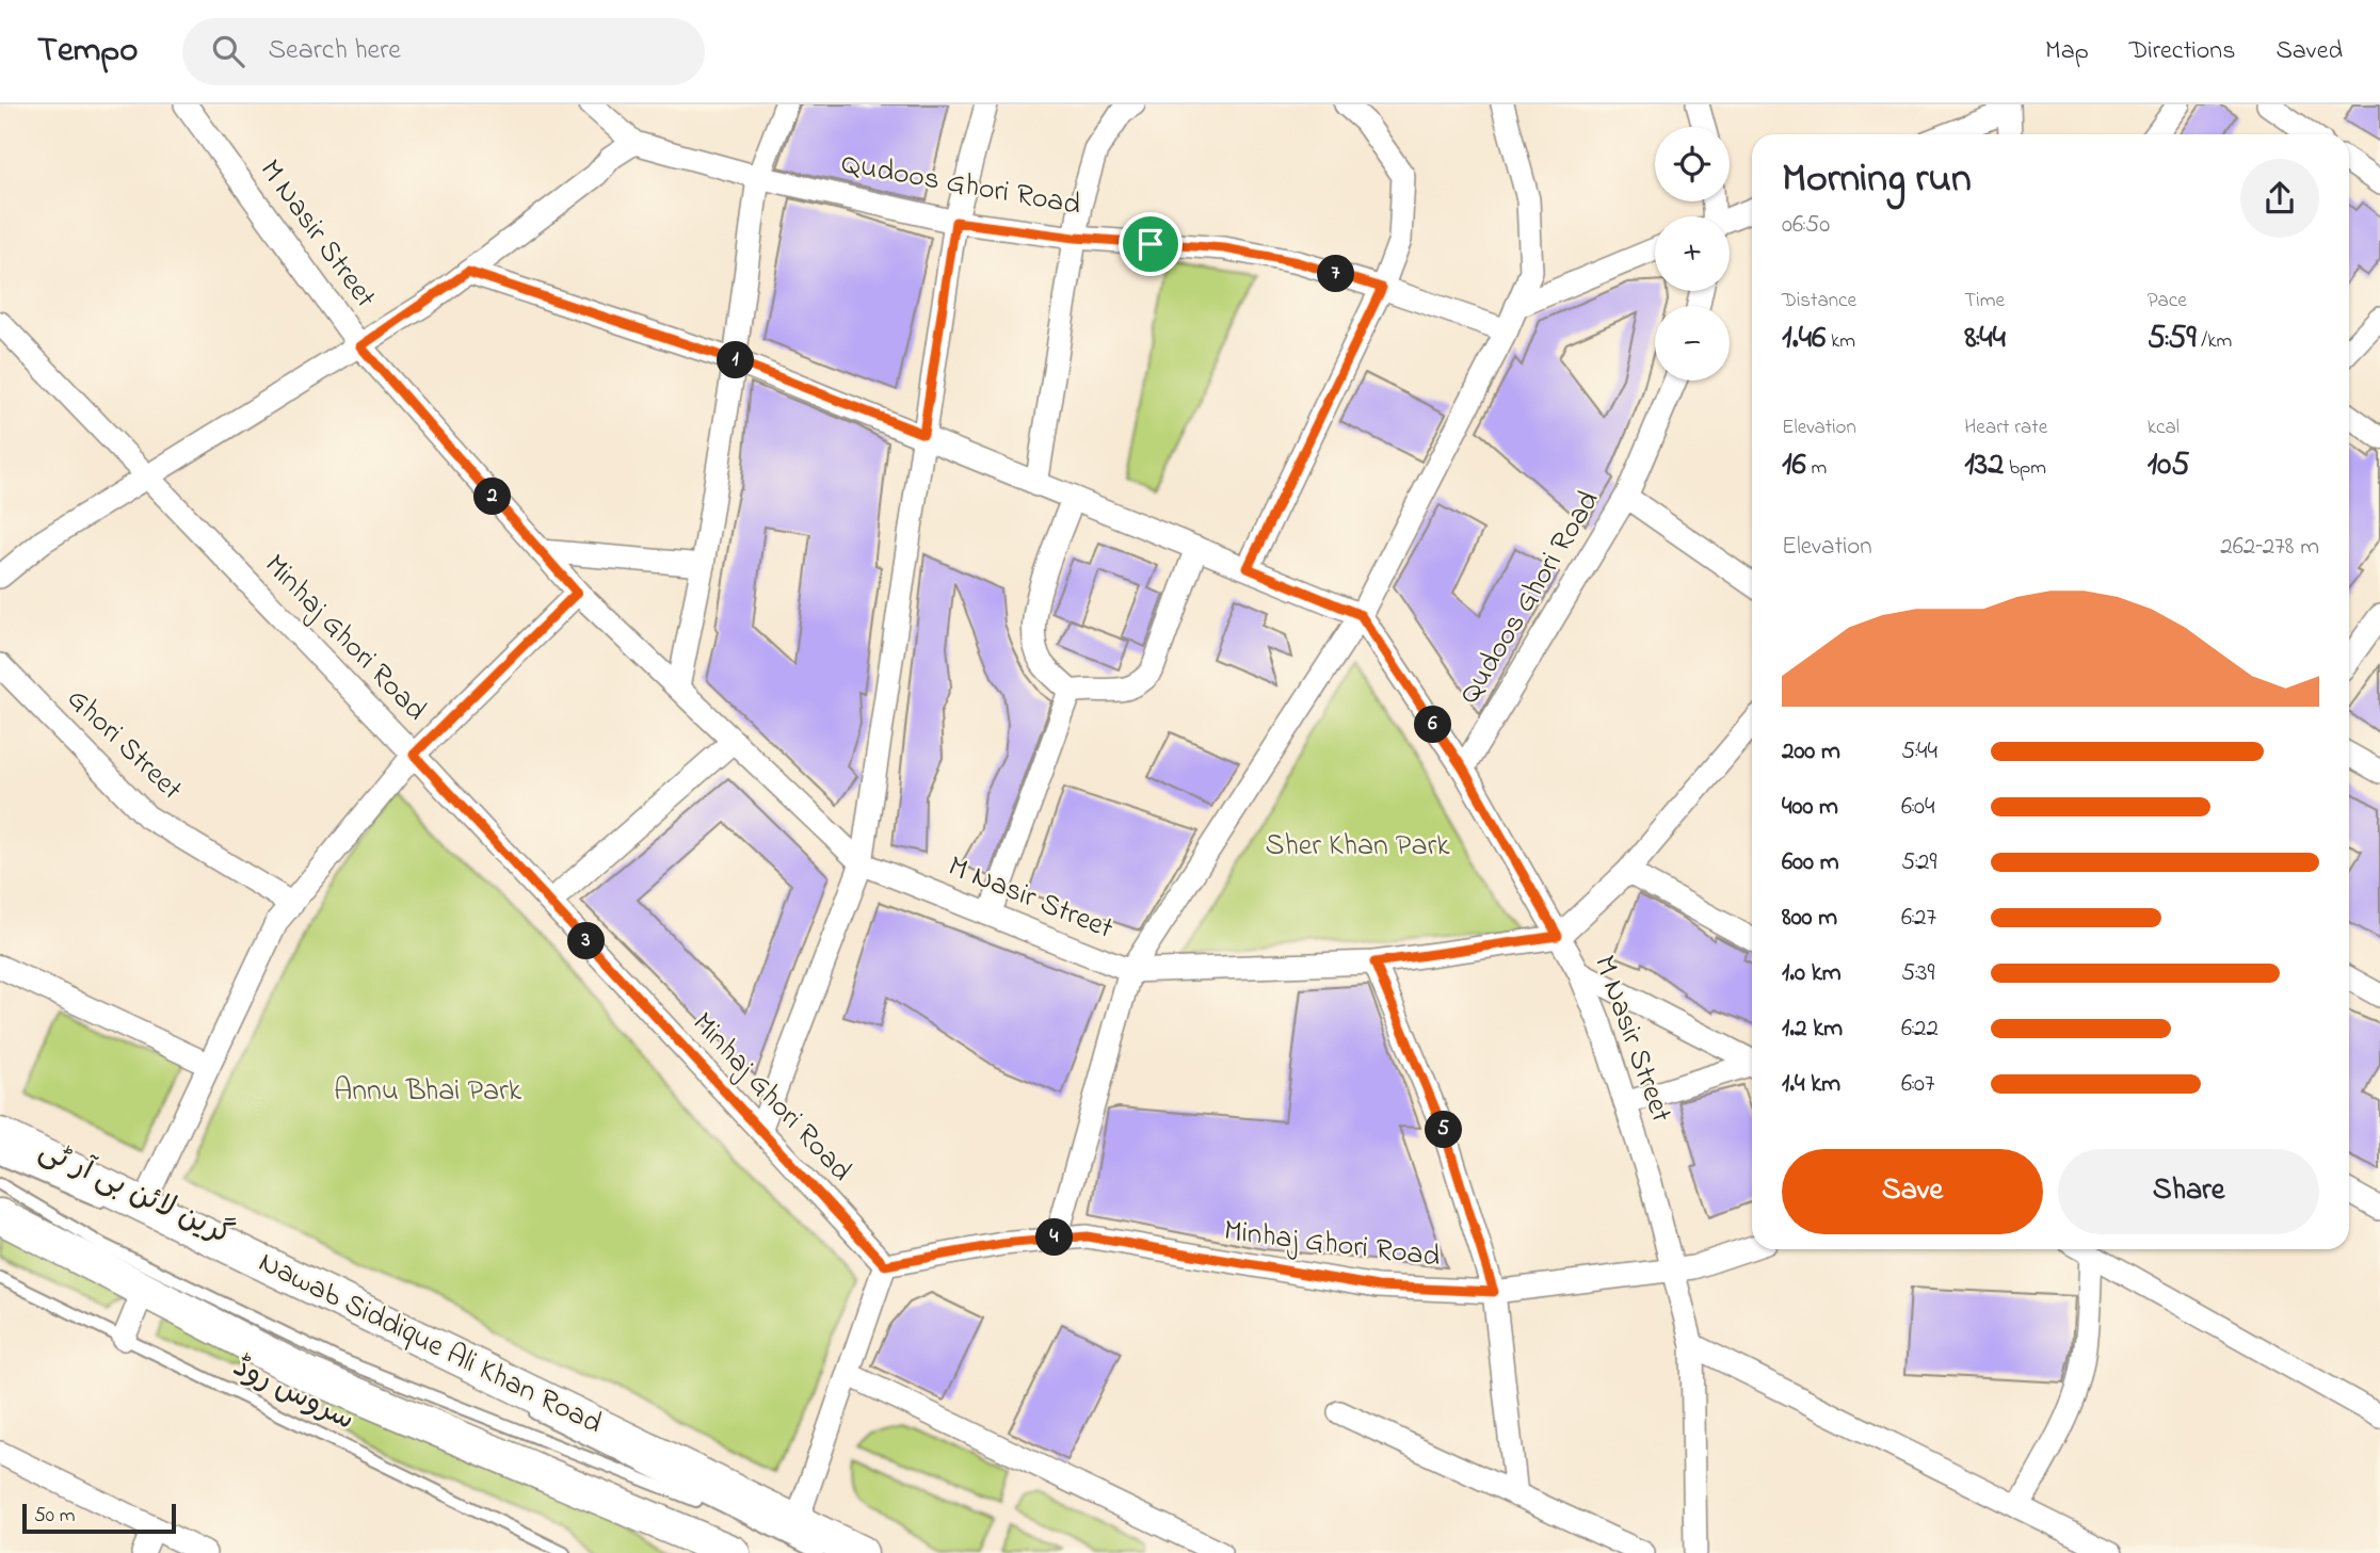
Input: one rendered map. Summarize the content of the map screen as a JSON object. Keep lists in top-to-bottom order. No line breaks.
{"streets":{"main road":["Nawab Siddique Ali Khan Road"],"street":["Qudoos Ghori Road","M Nasir Street","Minhaj Ghori Road","Ghori Street"],"lane":["گرین لائن بی آر ٹی","سروس روڈ"]},"crossings":[["M Nasir Street","Minhaj Ghori Road"],["گرین لائن بی آر ٹی","Nawab Siddique Ali Khan Road"]],"parks":["Sher Khan Park","Annu Bhai Park"],"scale_bar":"50 m","page":{"header":"Tempo","search":"Search here","nav":["Map","Directions","Saved"],"map_buttons":["+","−"],"heading":["Morning run","06:50"],"pins":["7","1","2","6","3","5","4"],"stats":[["Distance","1.46 km"],["Time","8:44"],["Pace","5:59 /km"],["Elevation","16 m"],["Heart rate","132 bpm"],["kcal","105"]],"chart":["Elevation","262–278 m"],"list":[{"name":"200 m","note":"5:44"},{"name":"400 m","note":"6:04"},{"name":"600 m","note":"5:29"},{"name":"800 m","note":"6:27"},{"name":"1.0 km","note":"5:39"},{"name":"1.2 km","note":"6:22"},{"name":"1.4 km","note":"6:07"}],"buttons":["Save","Share"],"scale":"50 m"}}
